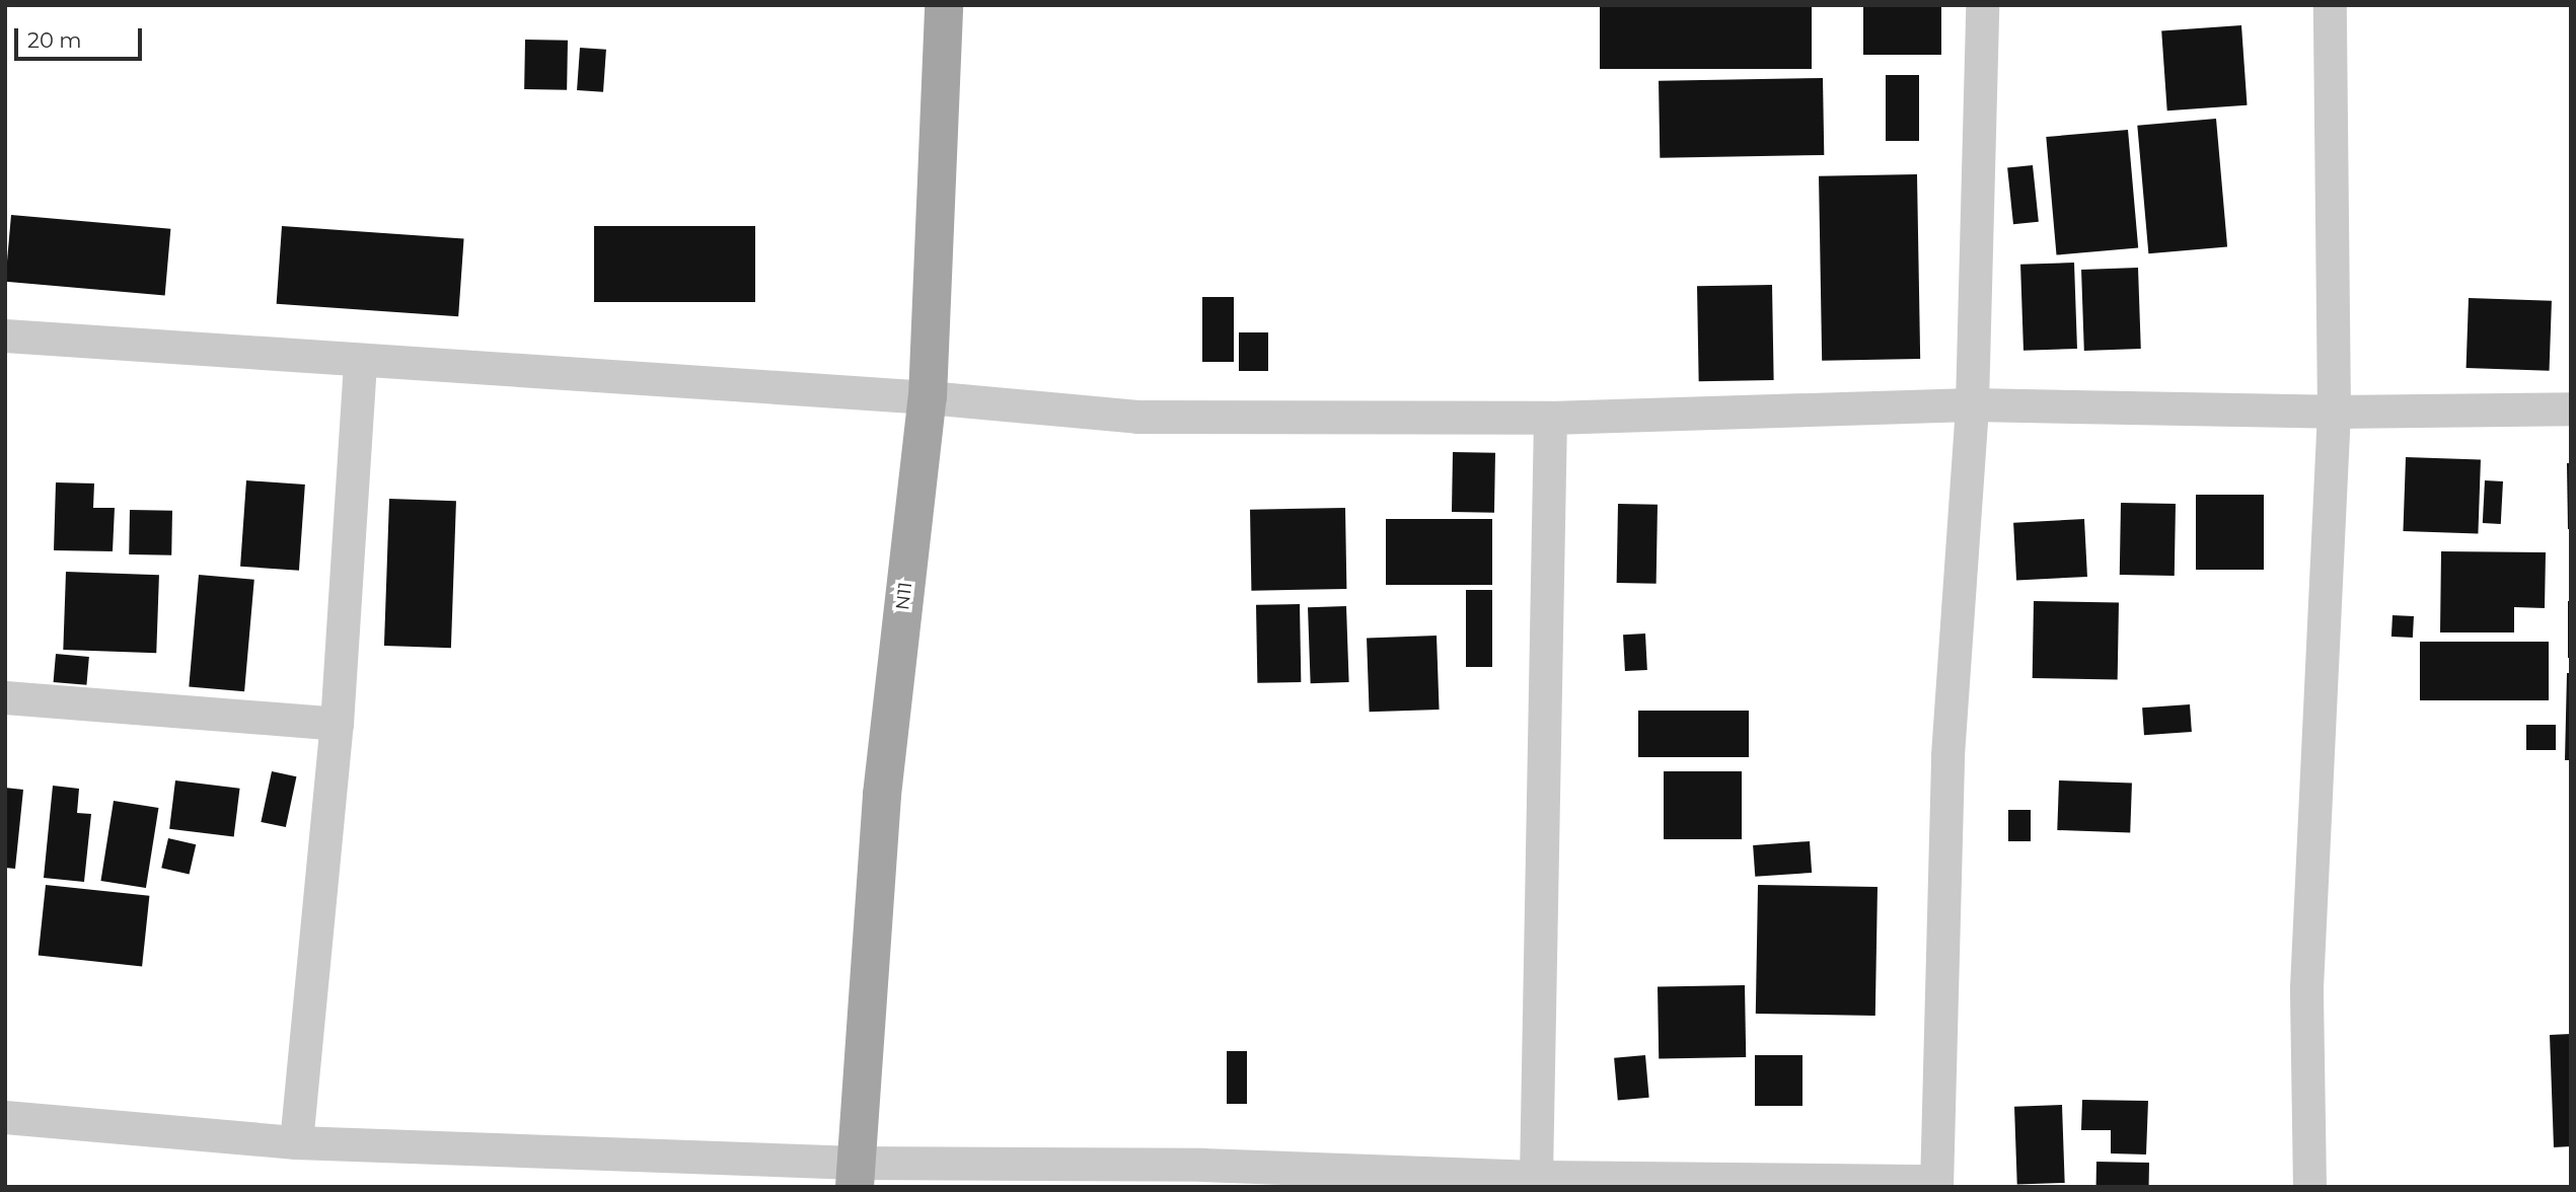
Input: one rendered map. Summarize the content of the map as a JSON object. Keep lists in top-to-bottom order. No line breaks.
{"streets":{"main road":["N11"]},"scale_bar":"20 m"}
